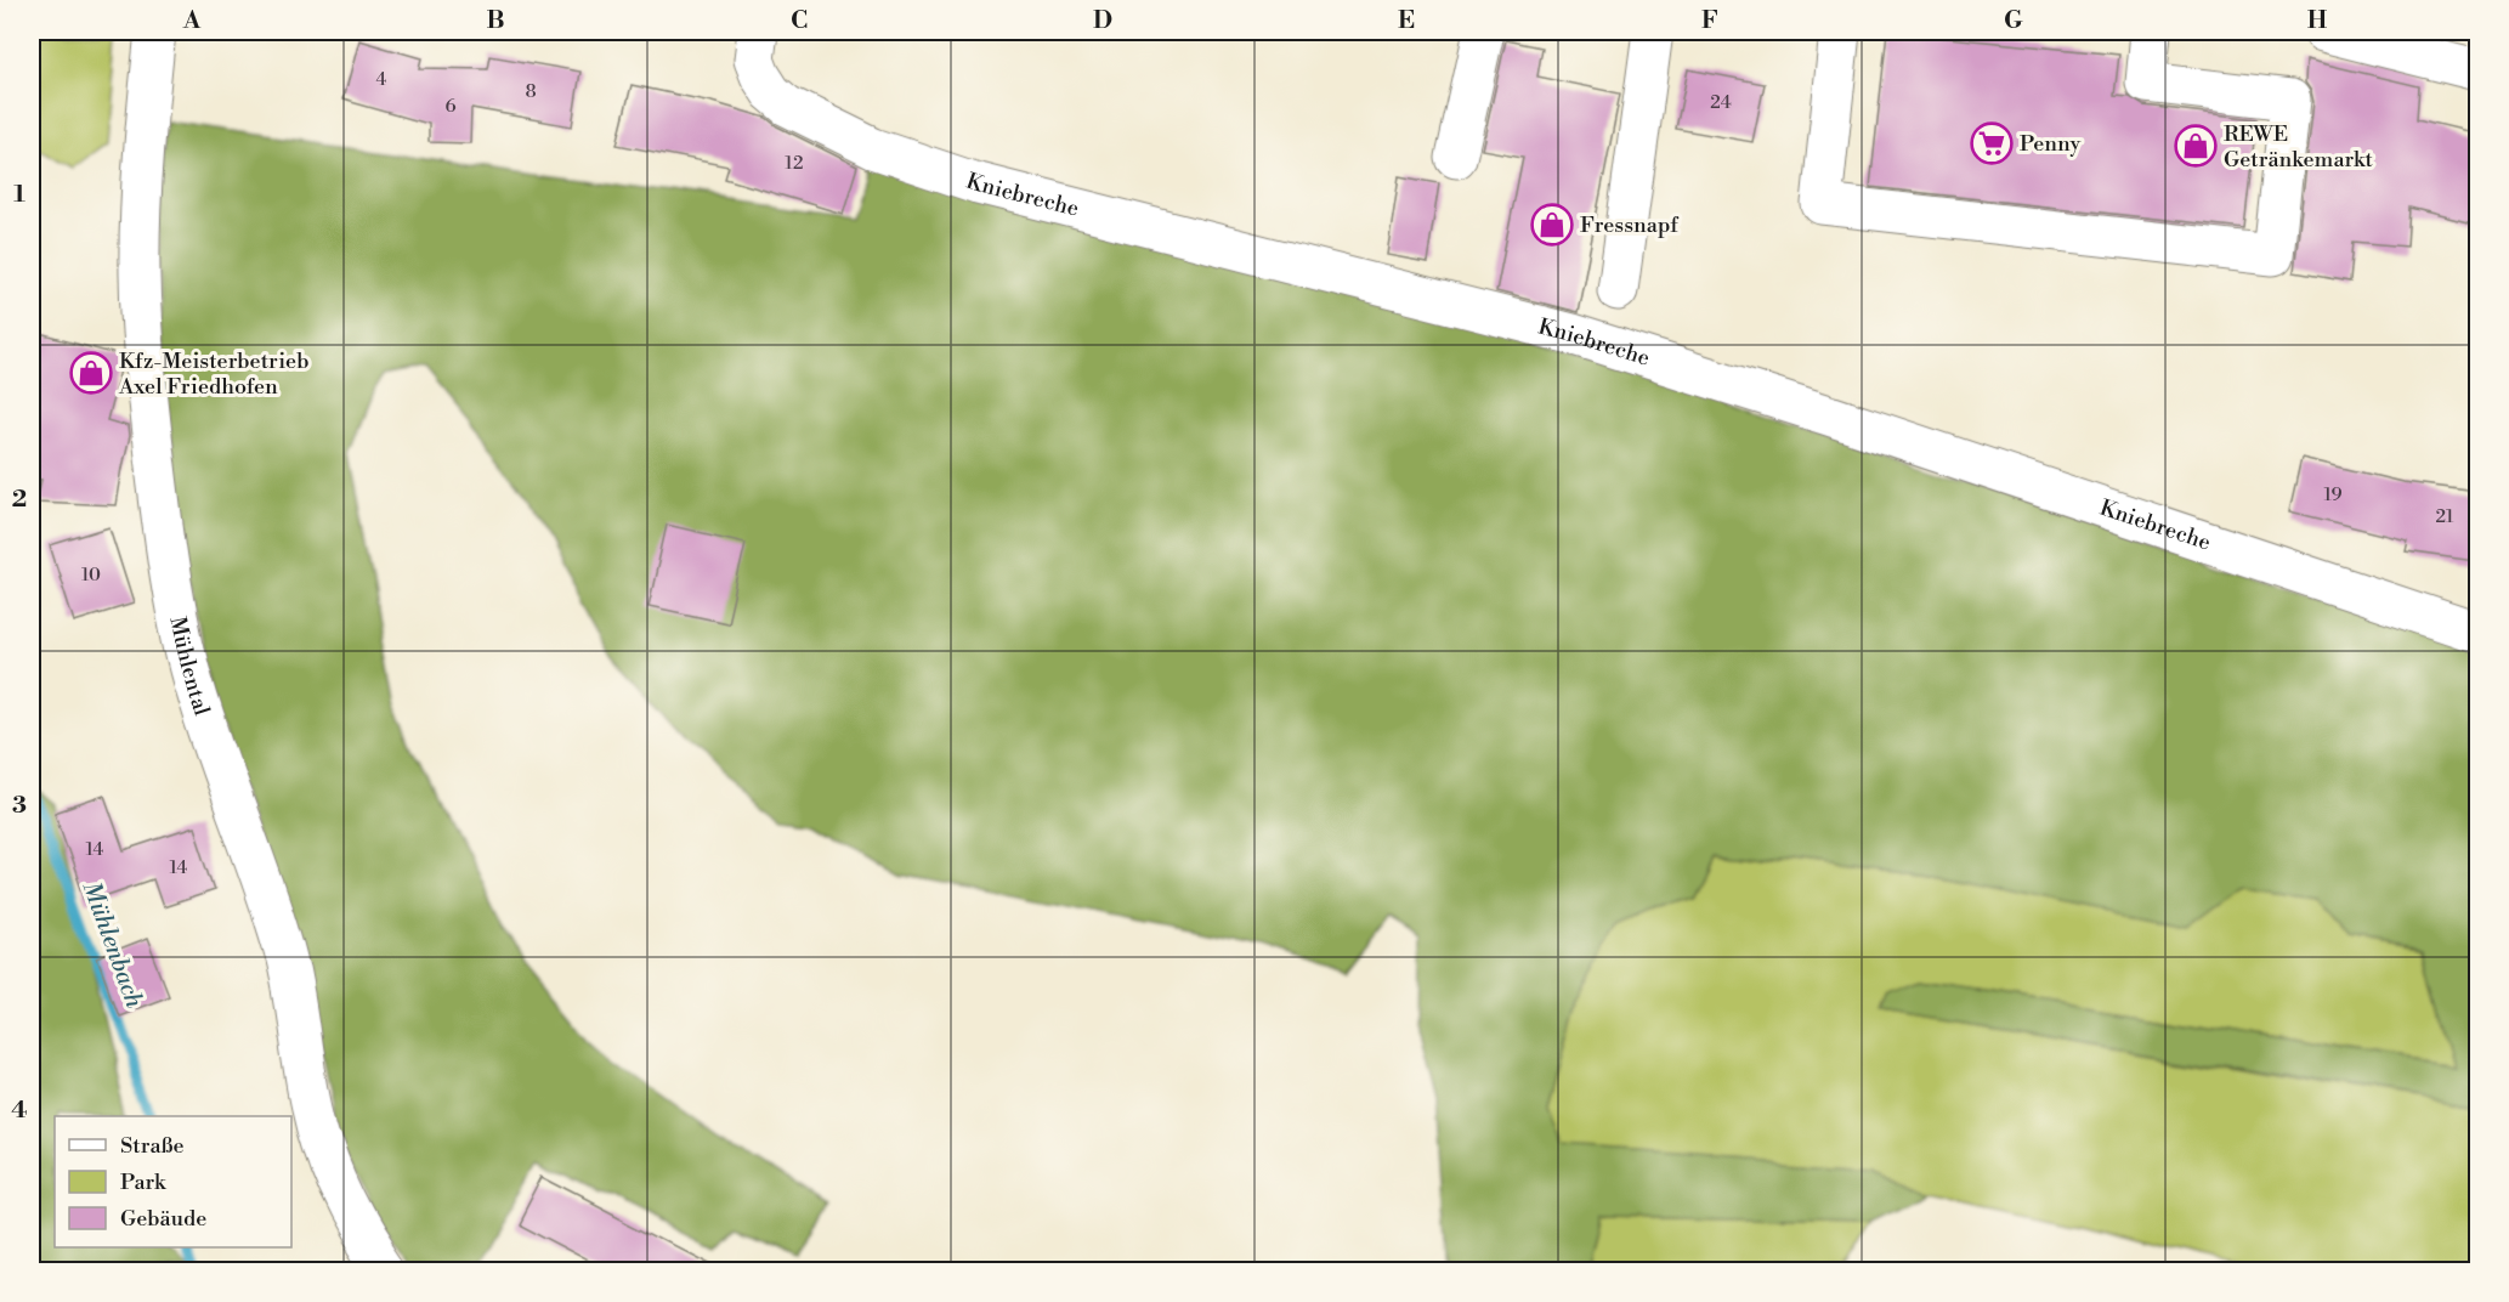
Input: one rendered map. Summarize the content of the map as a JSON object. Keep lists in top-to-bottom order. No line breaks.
{"streets":{"street":["Kniebreche","Mühlental"]},"water":["Mühlenbach"],"places":{"supermarket":["Penny"],"shop":["REWE Getränkemarkt","Fressnapf","Kfz-Meisterbetrieb Axel Friedhofen"]},"house_numbers":["4","8","24","6","12","19","21","10","14","14"],"legend":["Straße","Park","Gebäude"],"grid":{"columns":["A","B","C","D","E","F","G","H"],"rows":["1","2","3","4"]}}
